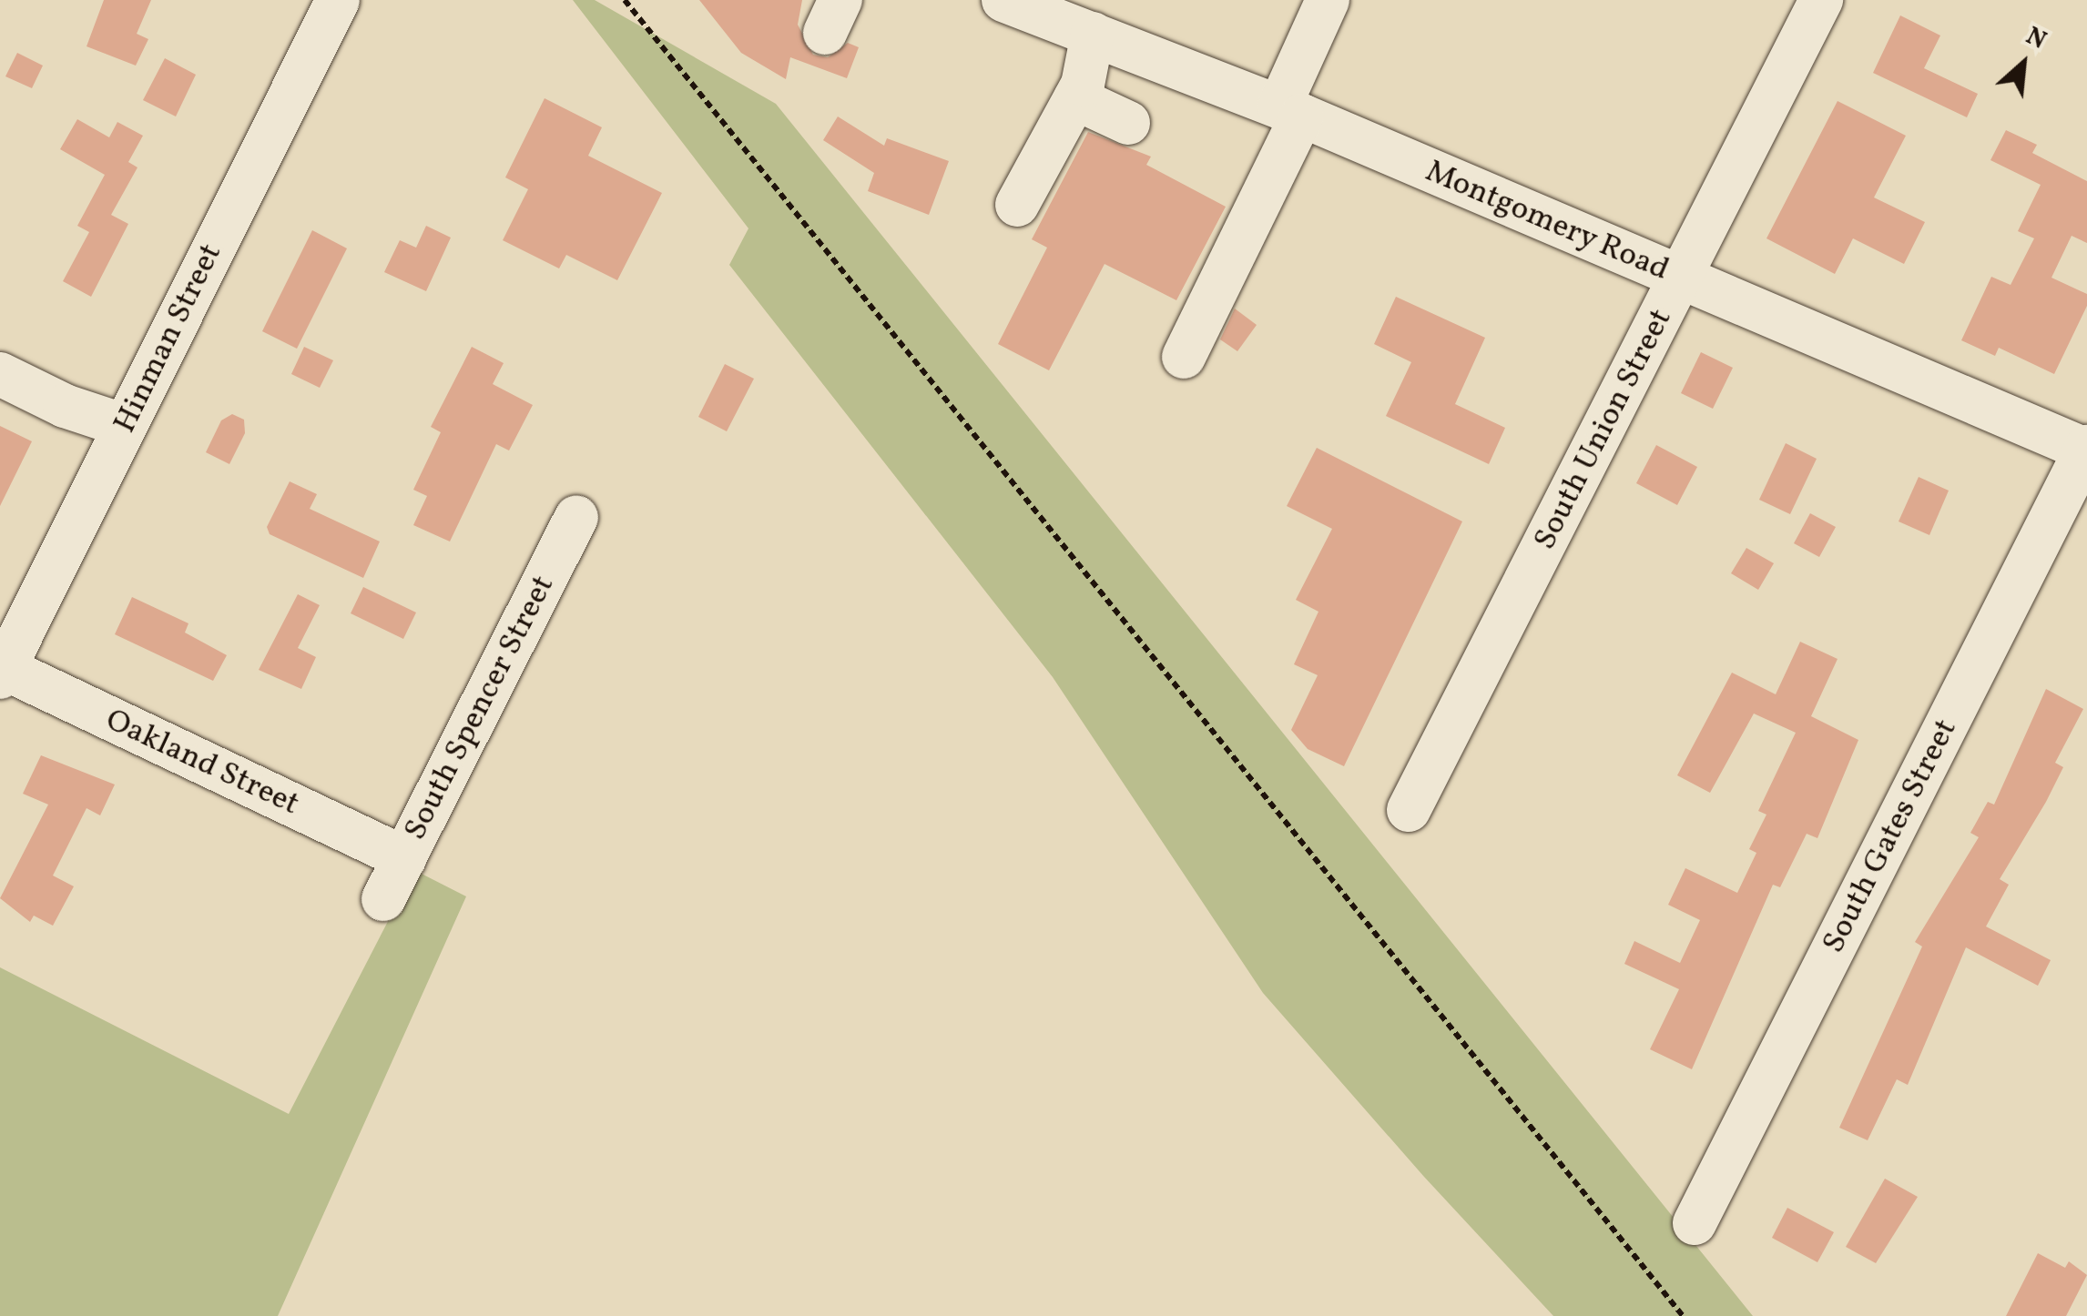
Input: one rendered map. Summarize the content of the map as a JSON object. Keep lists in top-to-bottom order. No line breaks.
{"streets":{"street":["Montgomery Road","Hinman Street","South Union Street","South Spencer Street","Oakland Street","South Gates Street"]},"crossings":[["Montgomery Road","South Union Street"],["Montgomery Road","South Gates Street"],["Hinman Street","Oakland Street"],["South Spencer Street","Oakland Street"]],"north":"top right"}
